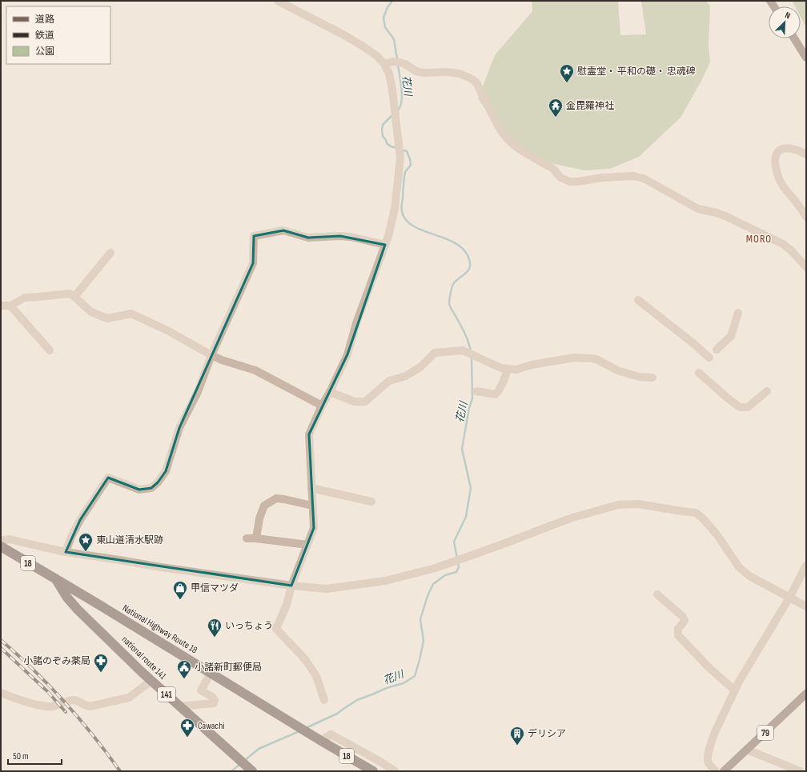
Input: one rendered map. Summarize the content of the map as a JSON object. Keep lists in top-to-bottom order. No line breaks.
{"streets":{"highway":["18","National Highway Route 18","national route 141","141"],"main road":["79"]},"crossings":[["National Highway Route 18","national route 141"]],"districts":["MORO"],"water":["花川"],"places":{"place":["慰霊堂・ 平和の礎・ 忠魂碑","東山道清水駅跡"],"temple":["金毘羅神社"],"shop":["甲信マツダ"],"restaurant":["いっちょう"],"pharmacy":["小諸のぞみ薬局","Cawachi"],"public building":["小諸新町郵便局"],"building":["デリシア"]},"legend":["道路","鉄道","公園"],"scale_bar":"50 m","north":"top right"}
